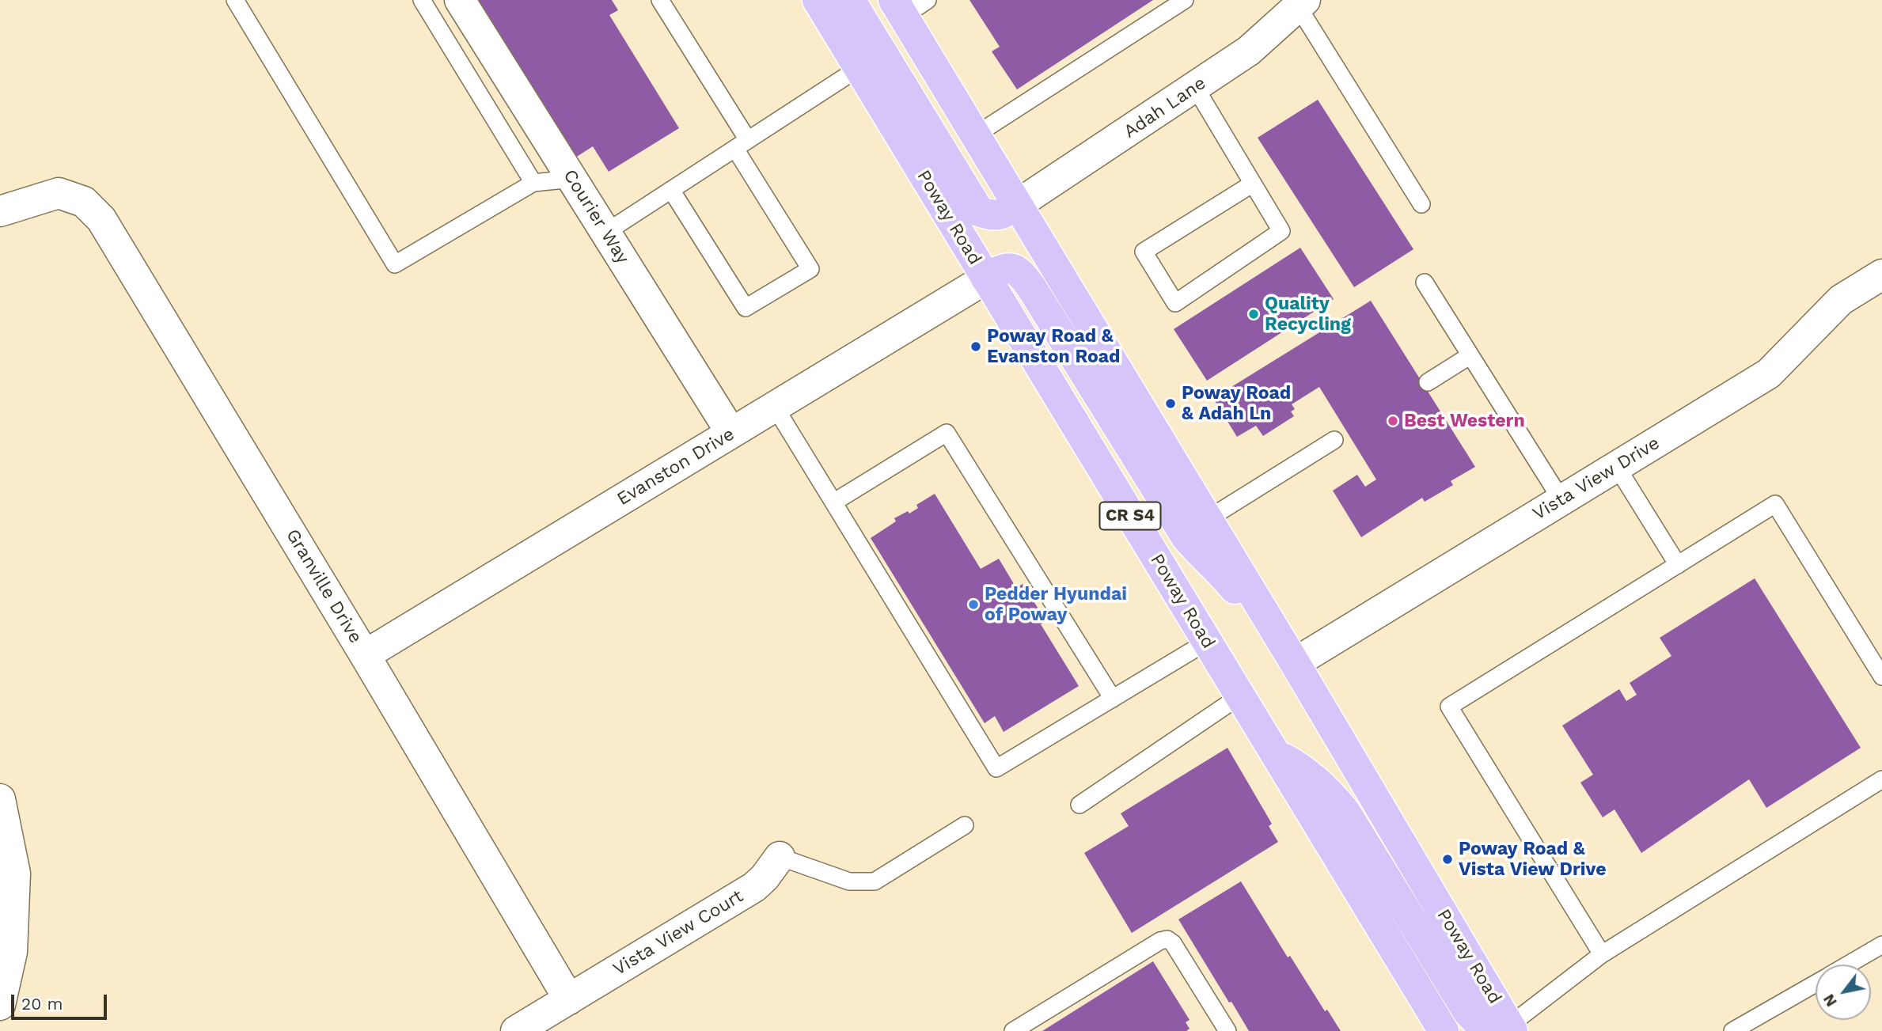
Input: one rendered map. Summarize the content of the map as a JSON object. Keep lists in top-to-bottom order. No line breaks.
{"streets":{"main road":["Poway Road","CR S4"],"street":["Adah Lane","Courier Way","Evanston Drive","Vista View Drive","Granville Drive","Vista View Court"]},"crossings":[["Adah Lane","Poway Road"],["Courier Way","Evanston Drive"],["Poway Road","Evanston Drive"],["Poway Road","Vista View Drive"],["Evanston Drive","Granville Drive"],["Granville Drive","Vista View Court"]],"places":["Quality Recycling","Poway Road & Evanston Road","Poway Road & Adah Ln","Best Western","Pedder Hyundai of Poway","Poway Road & Vista View Drive"],"scale_bar":"20 m","north":"bottom left"}
